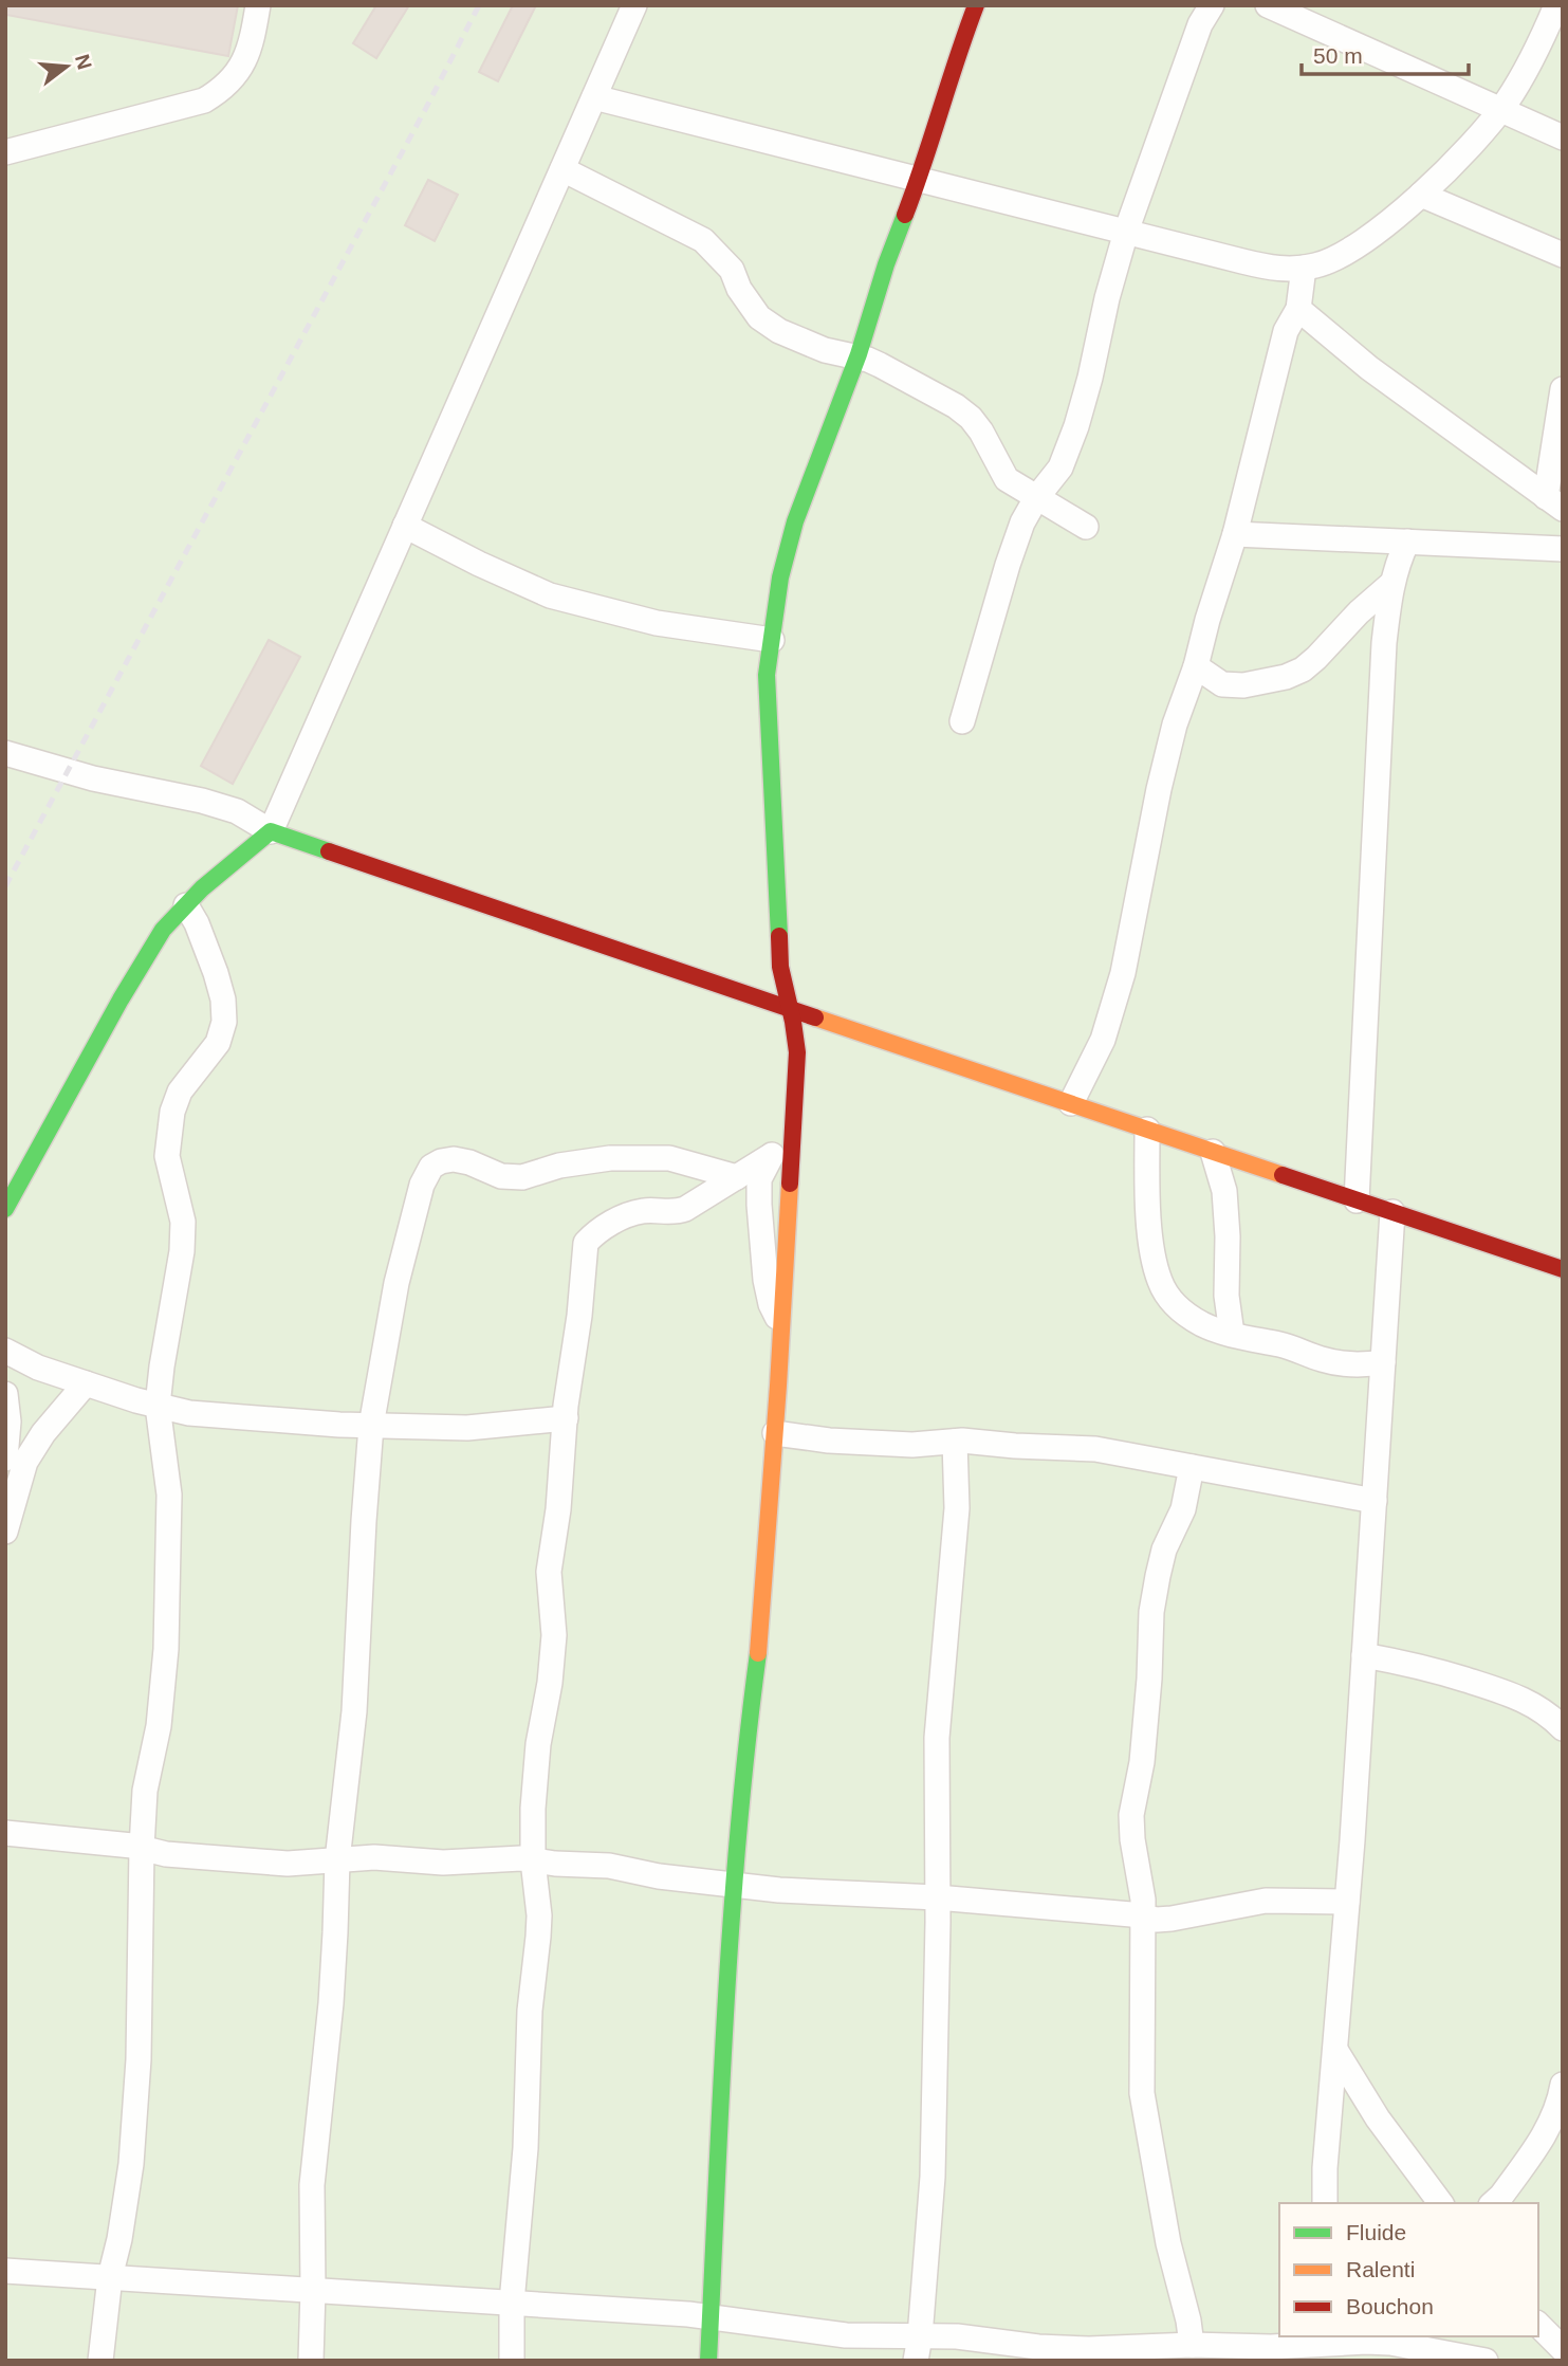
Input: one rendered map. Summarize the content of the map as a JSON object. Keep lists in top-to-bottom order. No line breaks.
{"legend":["Fluide","Ralenti","Bouchon"],"scale_bar":"50 m","north":"right"}
